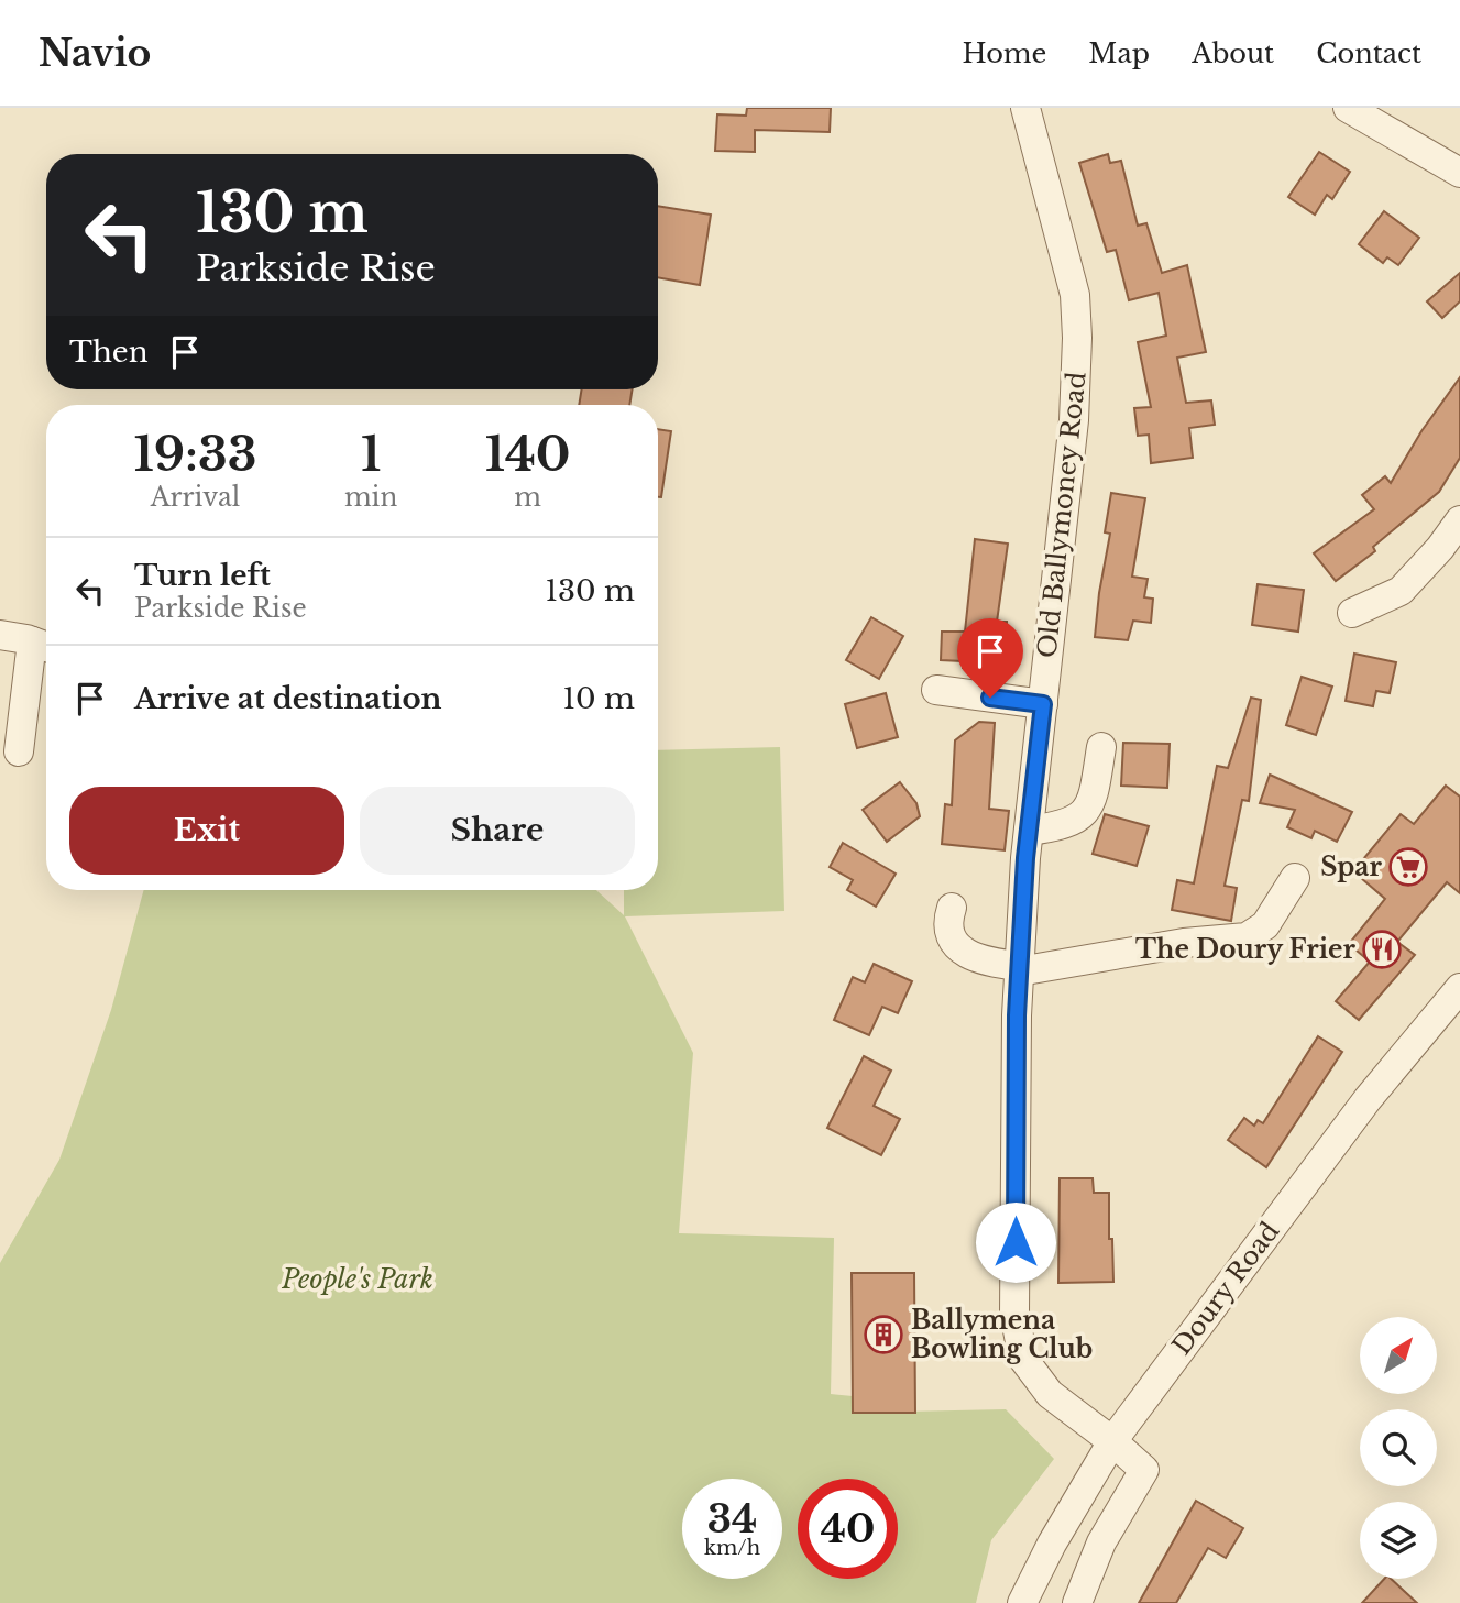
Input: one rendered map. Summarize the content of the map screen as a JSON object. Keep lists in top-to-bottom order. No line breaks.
{"streets":{"street":["Old Ballymoney Road","Doury Road"]},"crossings":[["Old Ballymoney Road","Doury Road"]],"parks":["People's Park"],"places":{"supermarket":["Spar"],"restaurant":["The Doury Frier"],"building":["Ballymena Bowling Club"]},"north":"top right","page":{"header":"Navio","nav":["Home","Map","About","Contact"],"turn":["130 m","Parkside Rise"],"then":"Then","eta":["19:33","Arrival","1","min","140","m"],"list":[{"name":"Turn left","note":"Parkside Rise","value":"130 m"},{"name":"Arrive at destination","value":"10 m"}],"buttons":["Exit","Share"],"speed":"34 km/h","limit":"40"}}
